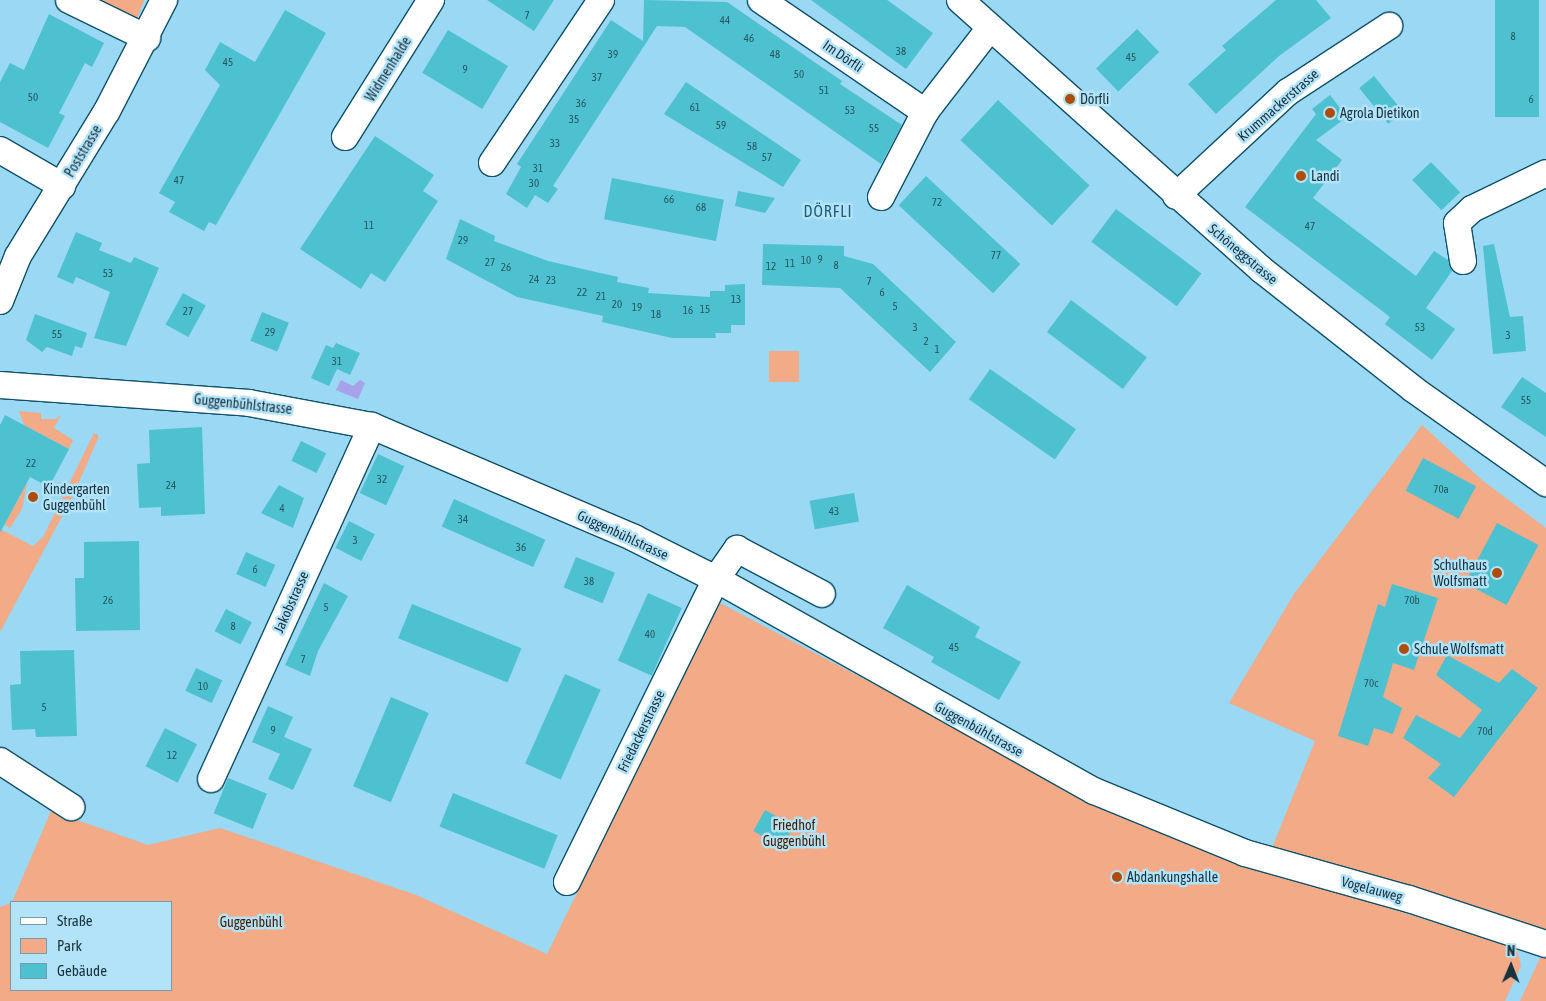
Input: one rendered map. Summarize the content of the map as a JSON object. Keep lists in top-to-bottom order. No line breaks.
{"streets":{"street":["Im Dörfli","Widmenhalde","Krummackerstrasse","Poststrasse","Schöneggstrasse","Guggenbühlstrasse","Jakobstrasse","Friedackerstrasse","Vogelauweg"]},"crossings":[["Krummackerstrasse","Schöneggstrasse"],["Guggenbühlstrasse","Jakobstrasse"],["Guggenbühlstrasse","Friedackerstrasse"],["Guggenbühlstrasse","Vogelauweg"]],"districts":["DÖRFLI"],"parks":["Friedhof Guggenbühl","Guggenbühl"],"places":["Dörfli","Agrola Dietikon","Landi","Kindergarten Guggenbühl","Schulhaus Wolfsmatt","Schule Wolfsmatt","Abdankungshalle"],"house_numbers":["7","44","8","46","38","39","48","45","45","9","50","37","51","50","6","36","61","53","35","59","55","33","58","57","31","47","30","66","72","68","11","47","29","77","9","10","27","11","8","12","26","53","24","23","7","22","6","21","13","20","5","19","15","16","27","18","3","53","29","55","3","2","1","31","55","22","32","24","70a","4","43","34","3","36","6","38","26","70b","5","8","40","45","7","70c","10","5","9","70d","12"],"legend":["Straße","Park","Gebäude"],"north":"top"}
